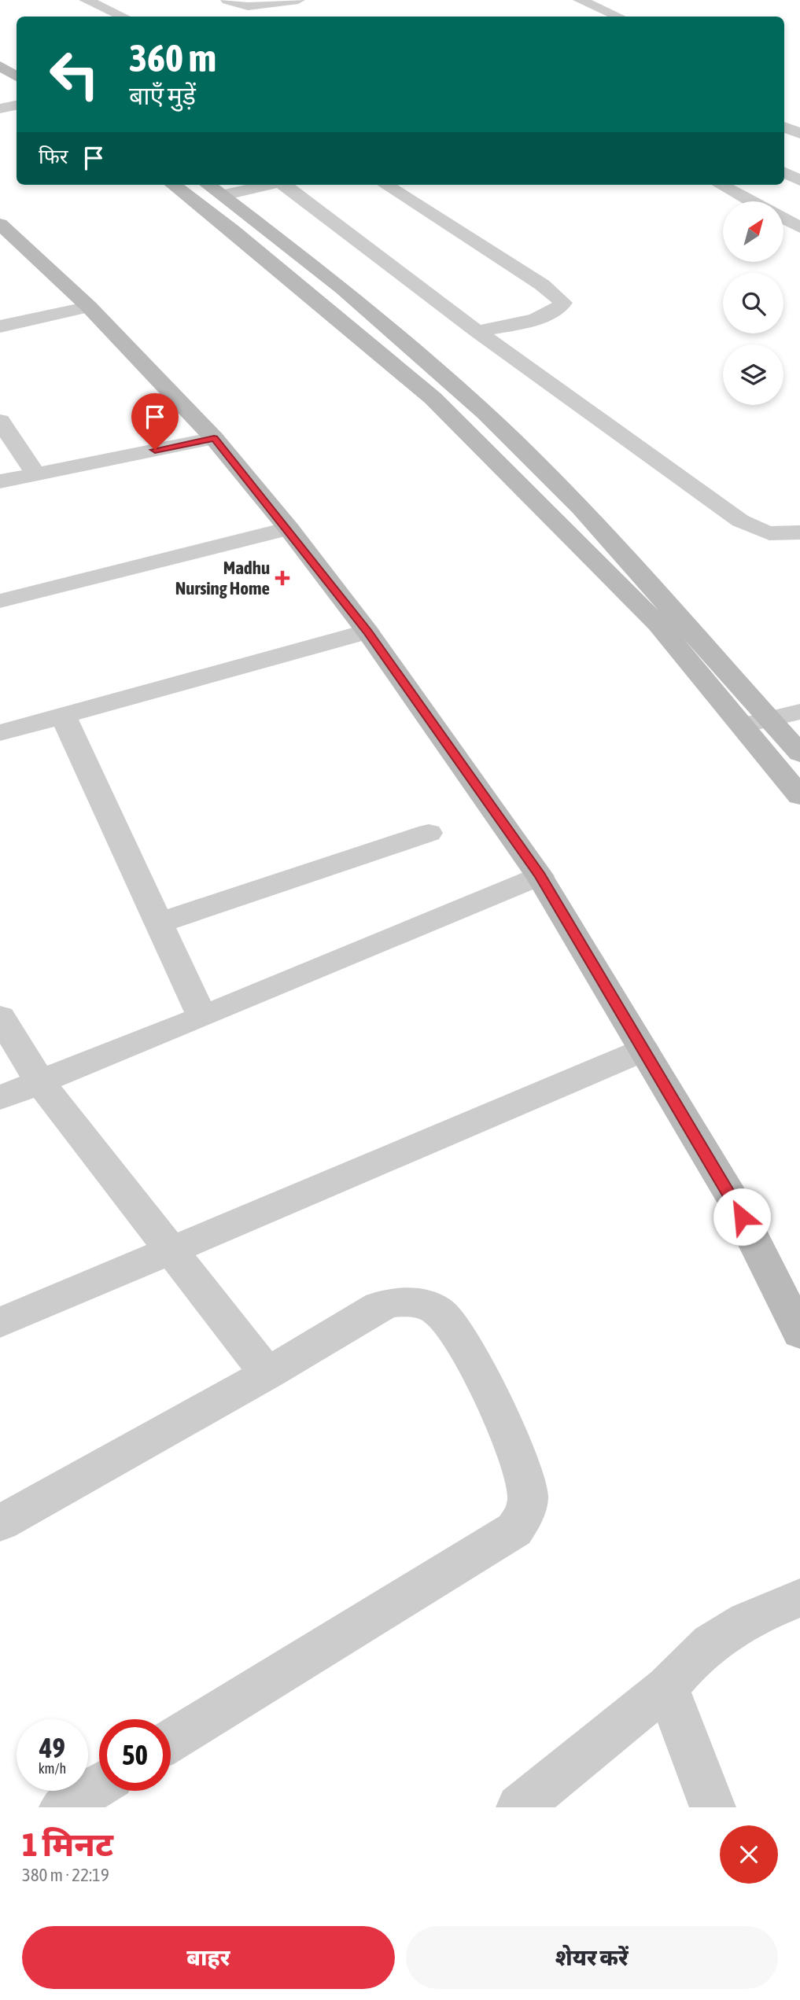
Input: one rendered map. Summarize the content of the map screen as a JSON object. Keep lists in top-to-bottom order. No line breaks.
{"places":{"health":["Madhu Nursing Home"]},"north":"top right","page":{"turn":["360 m","बाएँ मुड़ें"],"then":"फिर","speed":"49 km/h","limit":"50","heading":["1 मिनट","380 m · 22:19"],"buttons":["बाहर","शेयर करें"]}}
